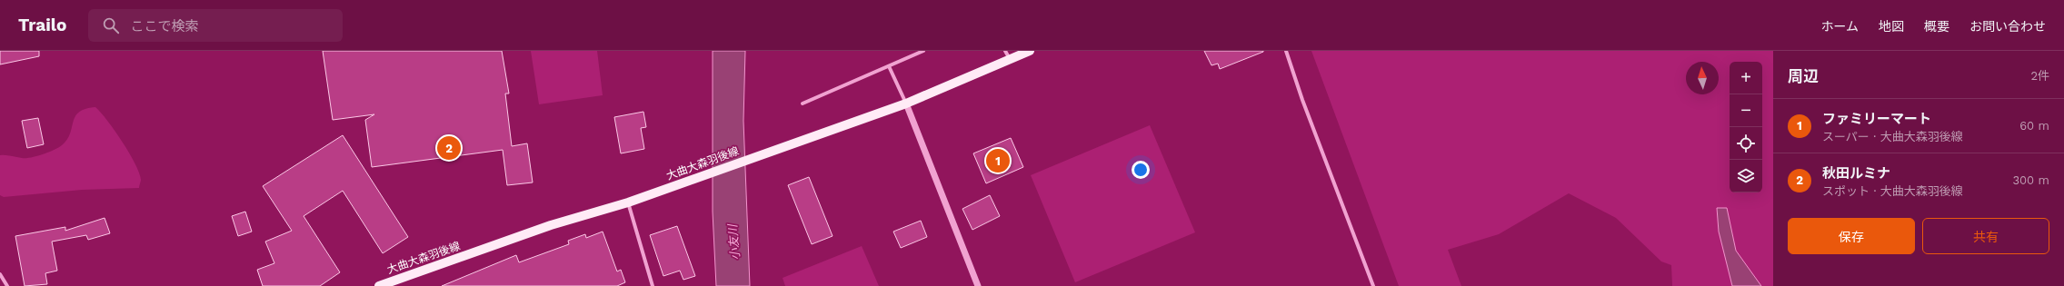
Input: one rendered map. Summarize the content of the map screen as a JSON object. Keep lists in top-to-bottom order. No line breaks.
{"streets":{"main road":["大曲大森羽後線"]},"water":["小友川"],"north":"top","page":{"header":"Trailo","search":"ここで検索","nav":["ホーム","地図","概要","お問い合わせ"],"heading":["周辺","2件"],"map_buttons":["+","−"],"list":[{"mark":"1","name":"ファミリーマート","note":"スーパー · 大曲大森羽後線","value":"60 m"},{"mark":"2","name":"秋田ルミナ","note":"スポット · 大曲大森羽後線","value":"300 m"}],"pins":["2","1"],"buttons":["保存","共有"]}}
